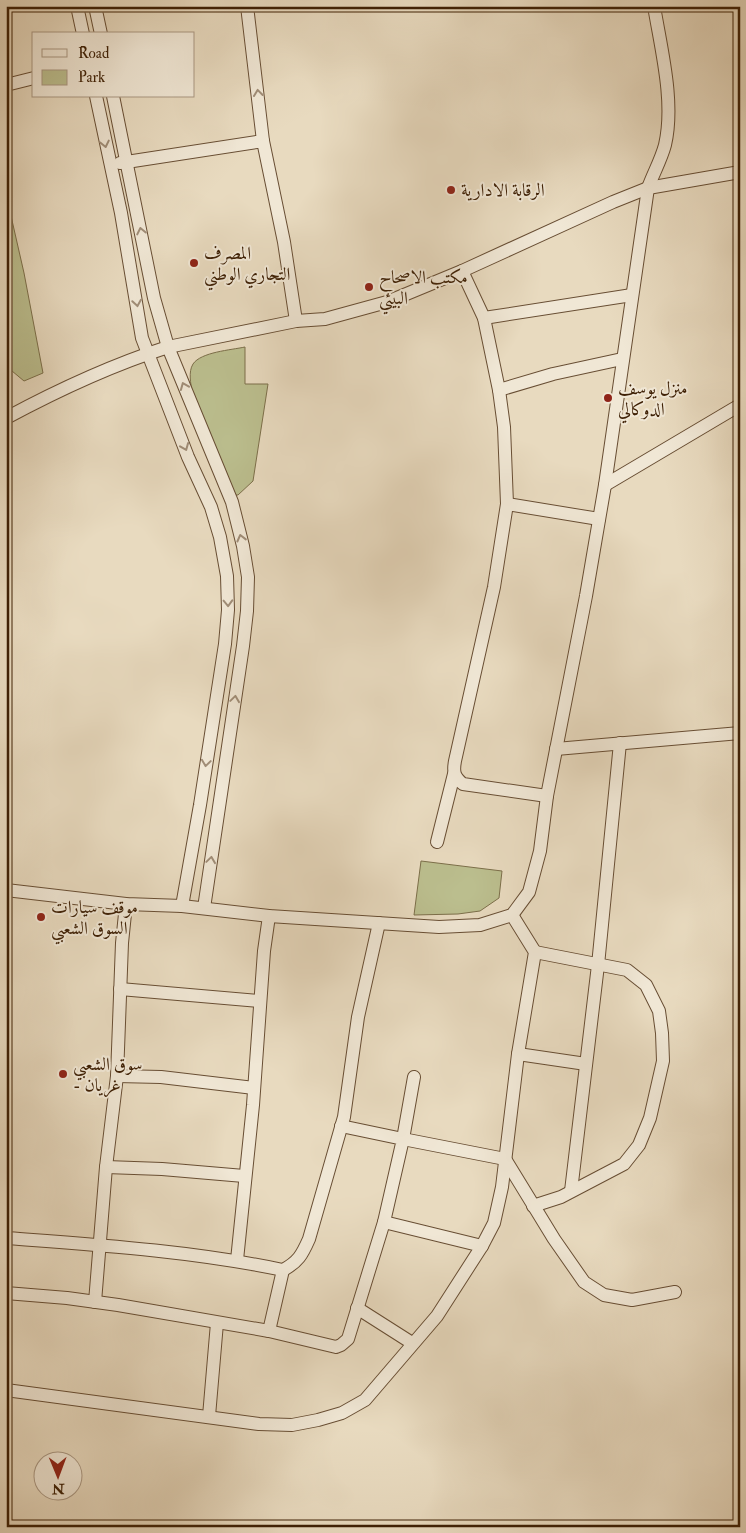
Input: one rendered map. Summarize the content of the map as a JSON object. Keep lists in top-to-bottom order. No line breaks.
{"places":["الرقابة الادارية","المصرف التجاري الوطني","مكتب الاصحاح البيئي","منزل يوسف الدوكالي","موقف سيارات السوق الشعبي","سوق الشعبي - غريان"],"legend":["Road","Park"],"north":"bottom"}
